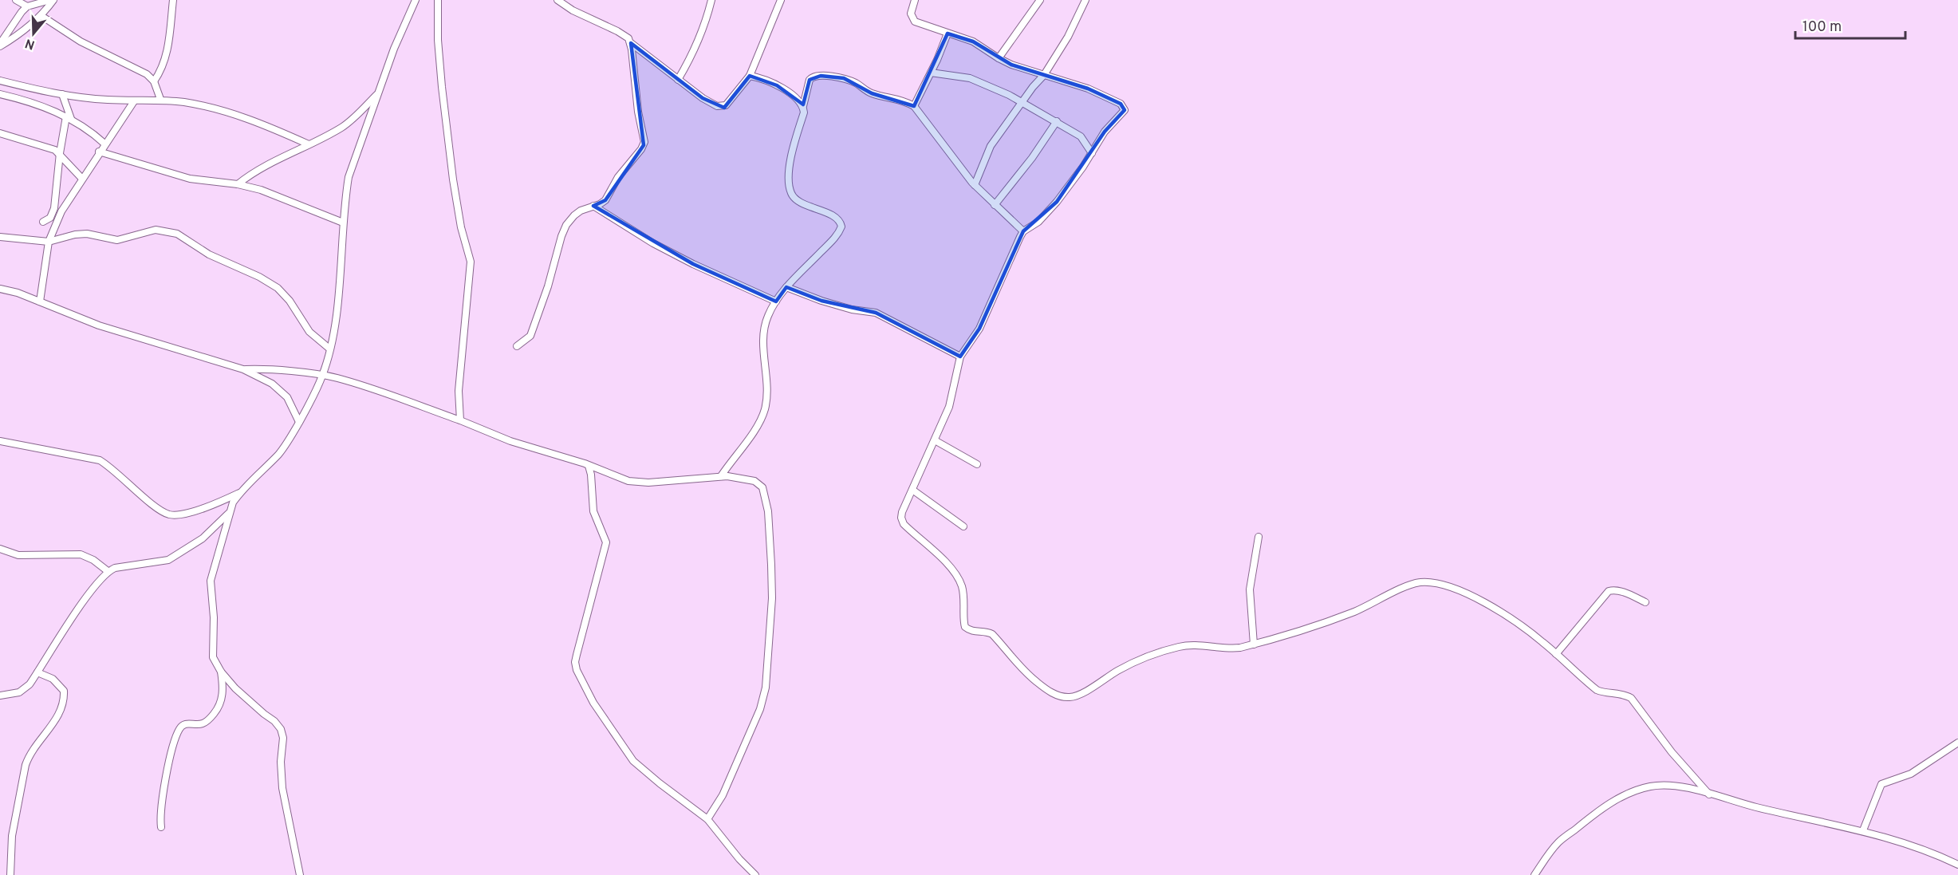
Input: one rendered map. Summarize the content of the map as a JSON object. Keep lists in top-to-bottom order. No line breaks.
{"scale_bar":"100 m","north":"bottom"}
